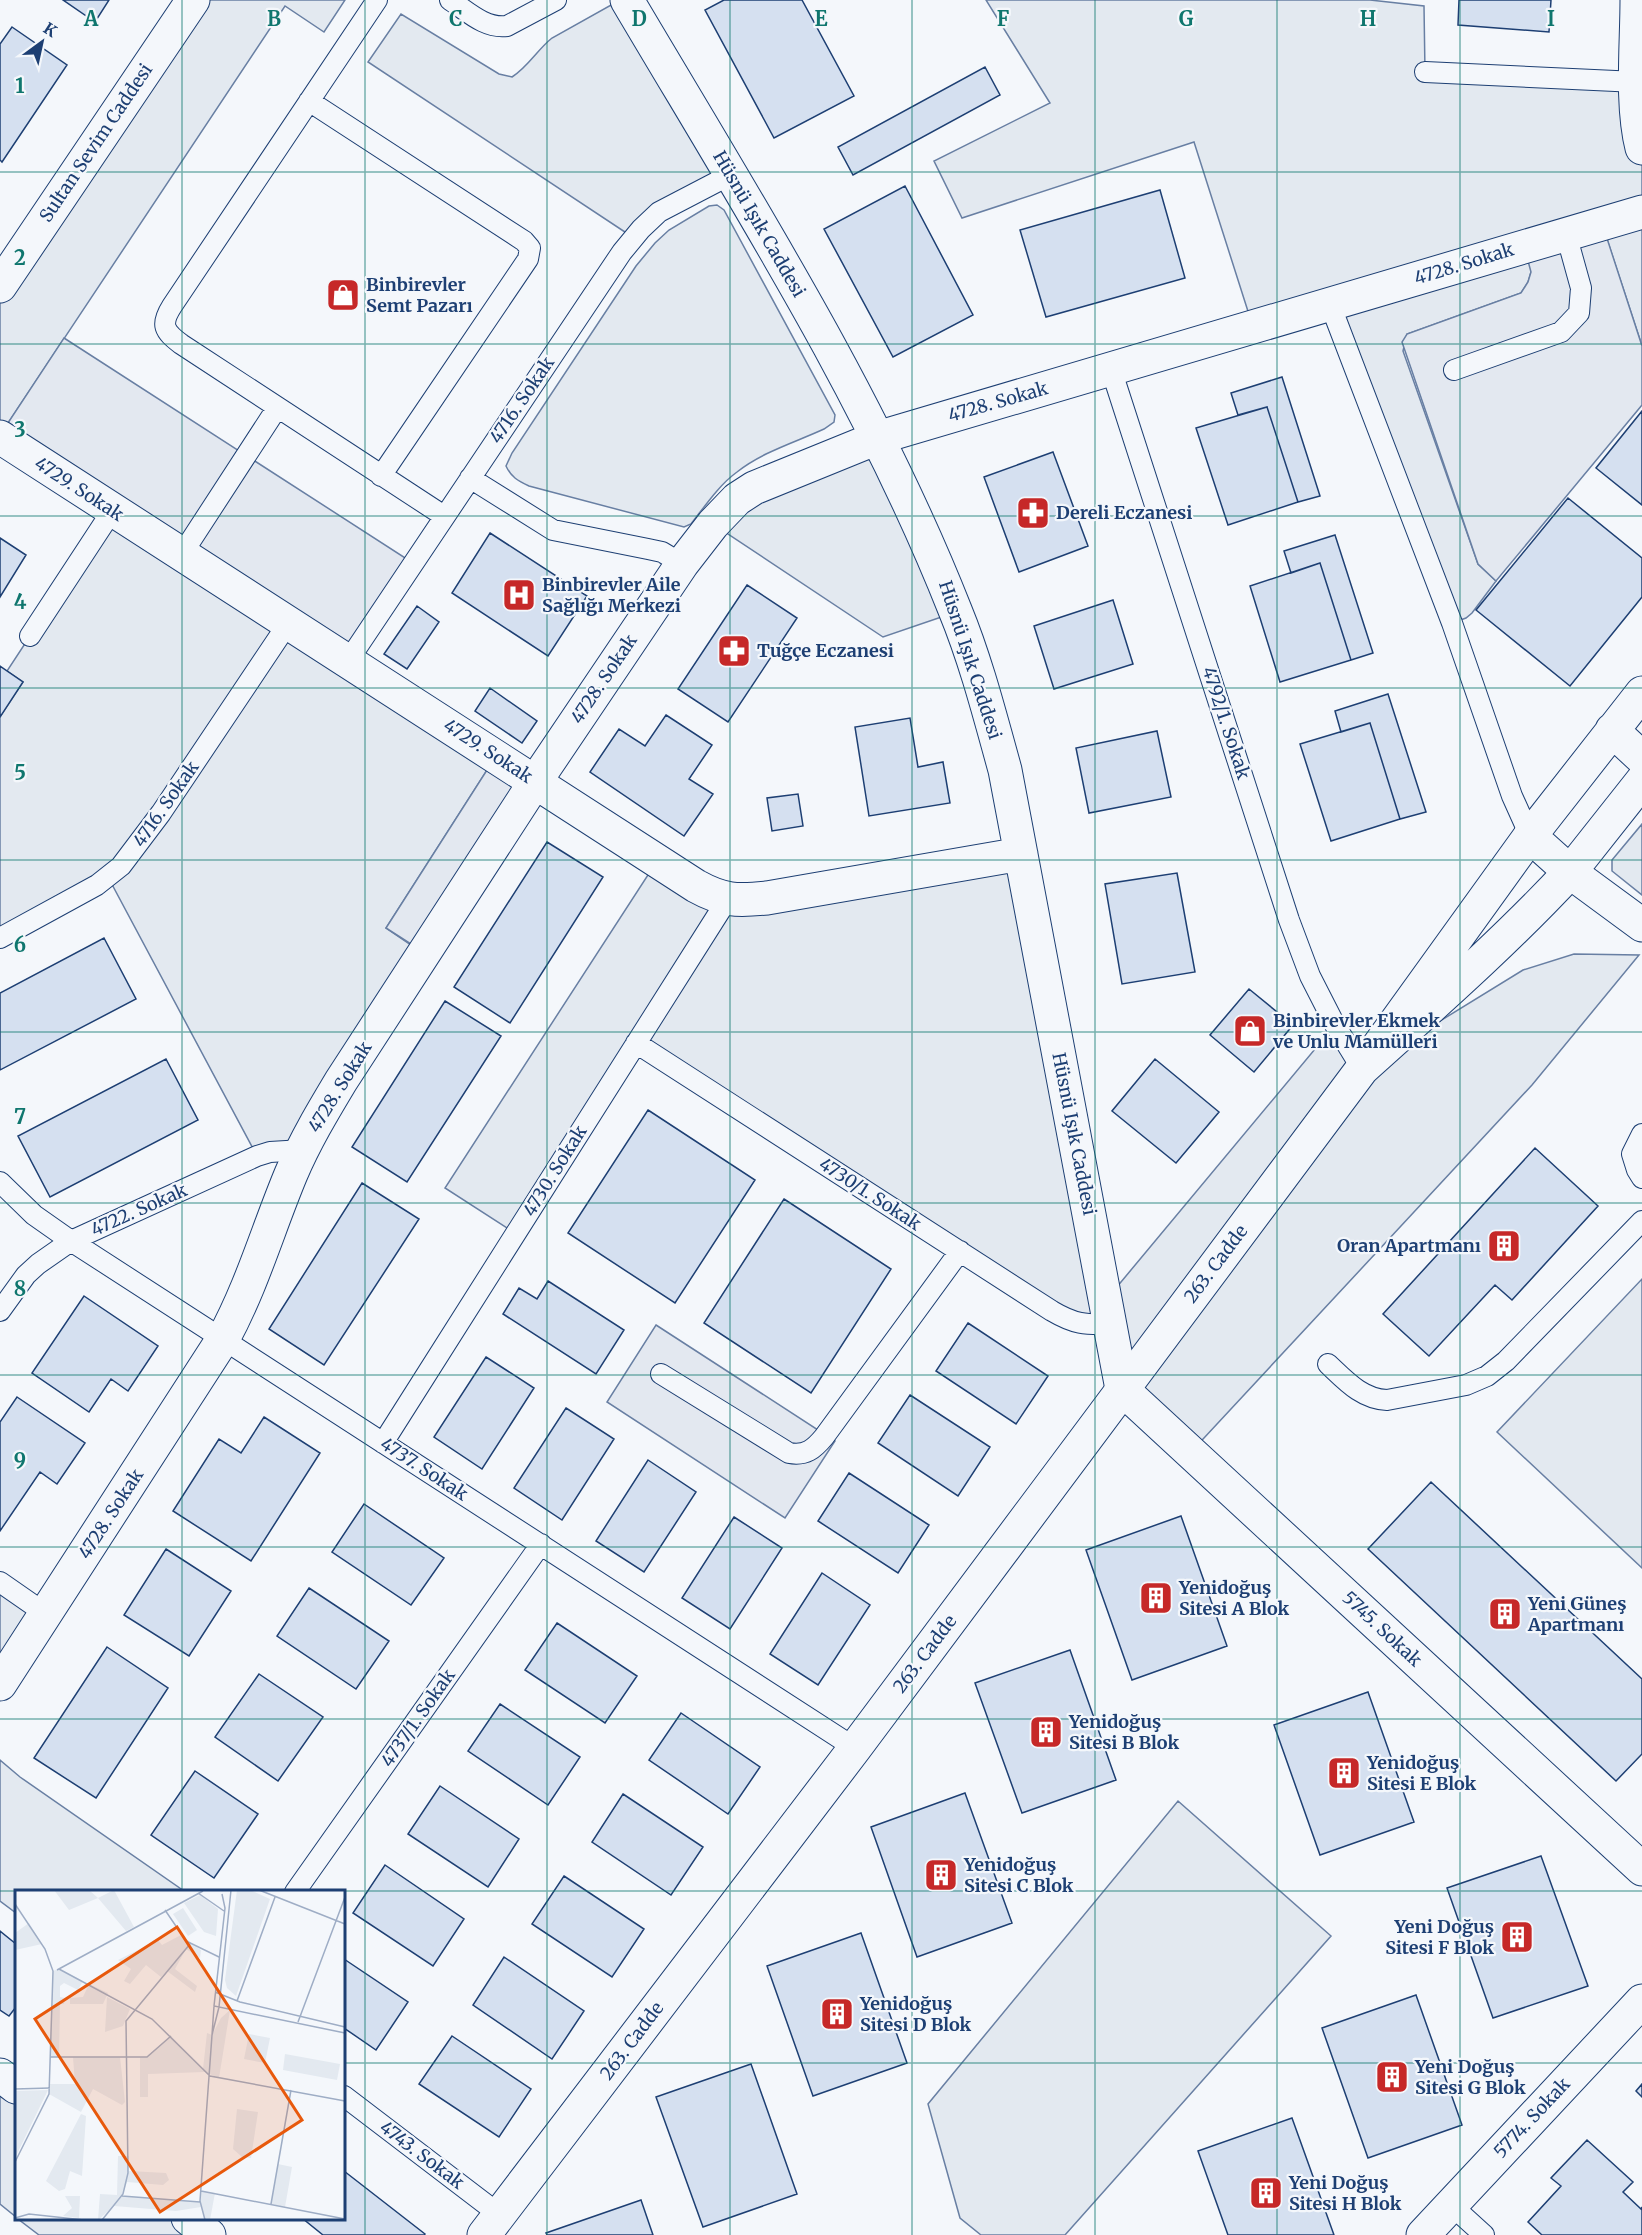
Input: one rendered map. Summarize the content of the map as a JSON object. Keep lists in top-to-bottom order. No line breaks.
{"streets":{"street":["Sultan Sevim Caddesi","Hüsnü Işık Caddesi","4728. Sokak","4729. Sokak","263. Cadde","5745. Sokak","5774. Sokak"],"lane":["4716. Sokak","4792/1. Sokak","4730. Sokak","4730/1. Sokak","4722. Sokak","4737. Sokak","4737/1. Sokak","4743. Sokak"]},"crossings":[["Hüsnü Işık Caddesi","4728. Sokak"],["Hüsnü Işık Caddesi","4716. Sokak"],["Hüsnü Işık Caddesi","4729. Sokak"],["Hüsnü Işık Caddesi","4730/1. Sokak"],["Hüsnü Işık Caddesi","263. Cadde"],["Hüsnü Işık Caddesi","5745. Sokak"],["4728. Sokak","4729. Sokak"],["4728. Sokak","4792/1. Sokak"],["4728. Sokak","4722. Sokak"],["4728. Sokak","4737. Sokak"],["4716. Sokak","4729. Sokak"],["4729. Sokak","4730. Sokak"],["4792/1. Sokak","263. Cadde"],["4730. Sokak","4730/1. Sokak"],["4730. Sokak","4737. Sokak"],["4722. Sokak","4737. Sokak"],["263. Cadde","4737. Sokak"],["263. Cadde","5745. Sokak"],["263. Cadde","4743. Sokak"],["4737. Sokak","4737/1. Sokak"]],"places":{"shop":["Binbirevler Semt Pazarı","Binbirevler Ekmek ve Unlu Mamülleri"],"pharmacy":["Dereli Eczanesi","Tuğçe Eczanesi"],"hospital":["Binbirevler Aile Sağlığı Merkezi"],"building":["Oran Apartmanı","Yenidoğuş Sitesi A Blok","Yeni Güneş Apartmanı","Yenidoğuş Sitesi B Blok","Yenidoğuş Sitesi E Blok","Yenidoğuş Sitesi C Blok","Yeni Doğuş Sitesi F Blok","Yenidoğuş Sitesi D Blok","Yeni Doğuş Sitesi G Blok","Yeni Doğuş Sitesi H Blok"]},"north":"top right","grid":{"columns":["A","B","C","D","E","F","G","H","I"],"rows":["1","2","3","4","5","6","7","8","9"]}}
